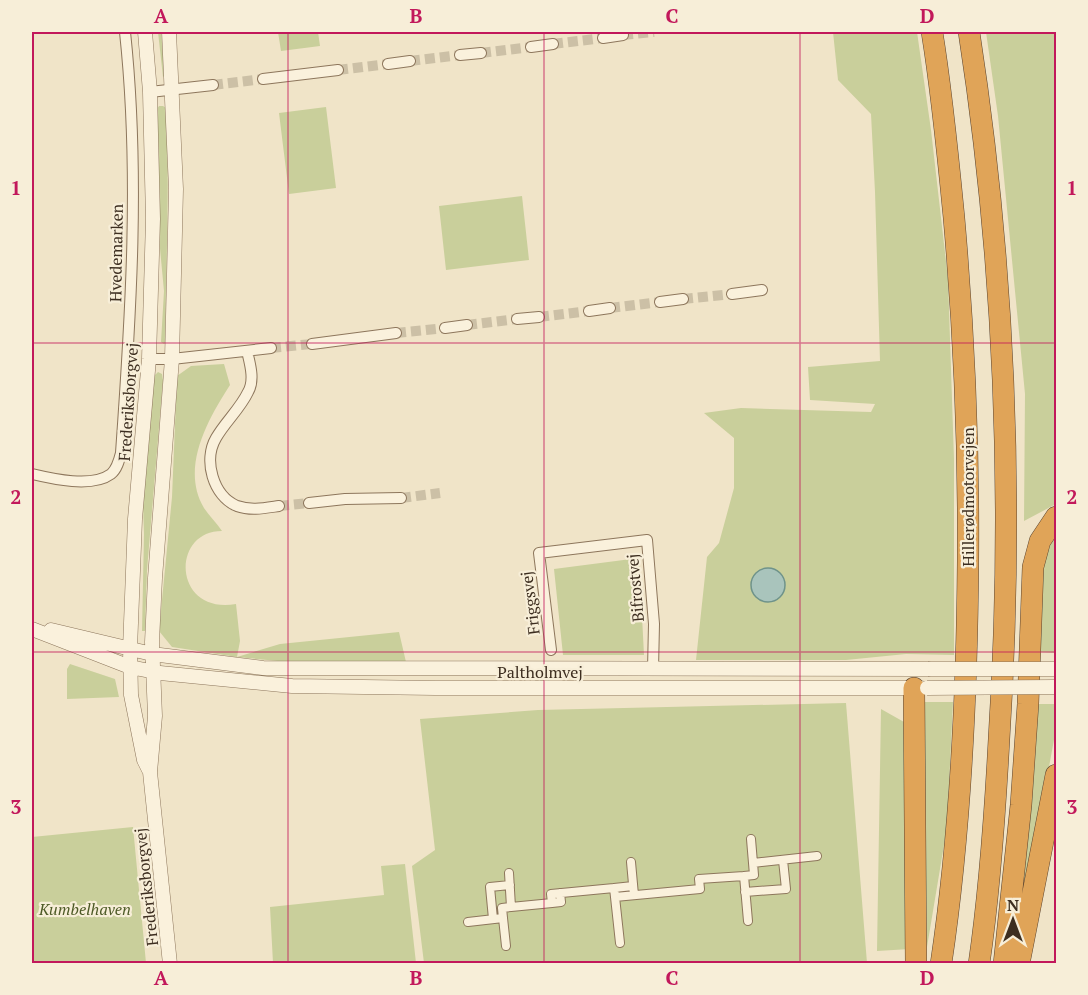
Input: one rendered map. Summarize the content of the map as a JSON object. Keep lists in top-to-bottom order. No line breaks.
{"streets":{"highway":["Hillerødmotorvejen"],"street":["Hvedemarken","Frederiksborgvej","Bifrostvej","Friggsvej","Paltholmvej"]},"crossings":[["Frederiksborgvej","Paltholmvej"],["Bifrostvej","Friggsvej"],["Bifrostvej","Paltholmvej"]],"parks":["Kumbelhaven"],"north":"top","grid":{"columns":["A","B","C","D"],"rows":["1","2","3"]}}
